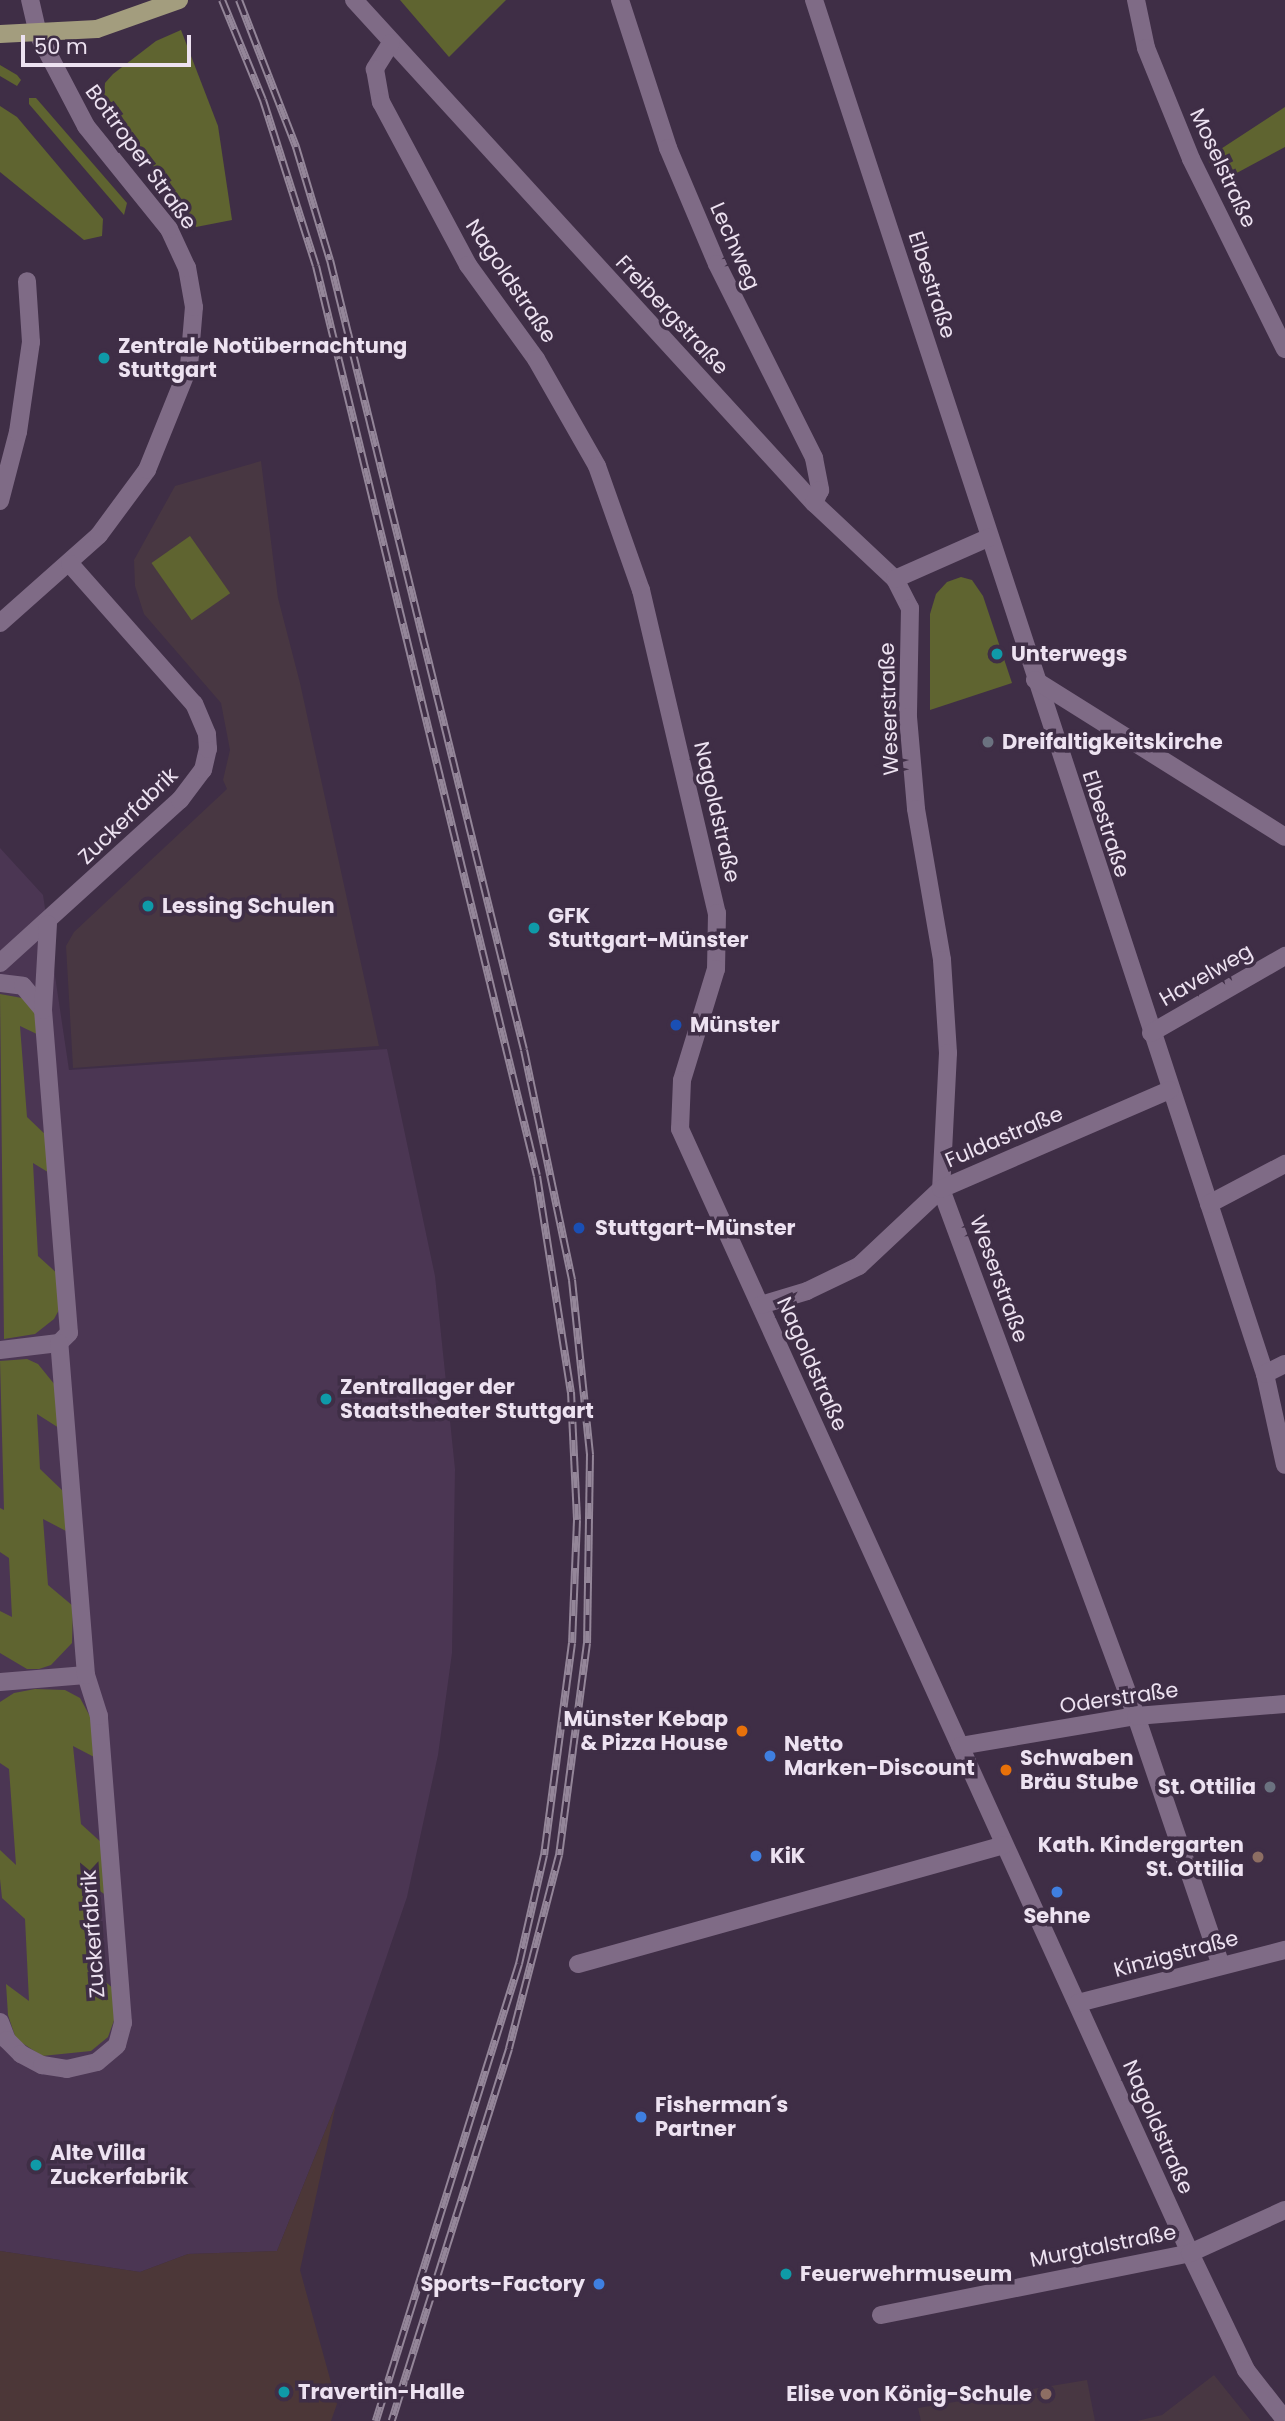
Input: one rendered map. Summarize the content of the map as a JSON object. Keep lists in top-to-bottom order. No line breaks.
{"streets":{"street":["Bottroper Straße","Moselstraße","Lechweg","Nagoldstraße","Elbestraße","Freibergstraße","Weserstraße","Zuckerfabrik","Havelweg","Fuldastraße","Oderstraße","Kinzigstraße","Murgtalstraße"]},"crossings":[["Bottroper Straße","Zuckerfabrik"],["Lechweg","Freibergstraße"],["Nagoldstraße","Freibergstraße"],["Nagoldstraße","Fuldastraße"],["Nagoldstraße","Oderstraße"],["Nagoldstraße","Kinzigstraße"],["Nagoldstraße","Murgtalstraße"],["Elbestraße","Havelweg"],["Elbestraße","Fuldastraße"],["Freibergstraße","Weserstraße"],["Weserstraße","Fuldastraße"],["Weserstraße","Oderstraße"],["Weserstraße","Kinzigstraße"]],"places":["Zentrale Notübernachtung Stuttgart","Unterwegs","Dreifaltigkeitskirche","Lessing Schulen","GFK Stuttgart-Münster","Münster","Stuttgart-Münster","Zentrallager der Staatstheater Stuttgart","Münster Kebap & Pizza House","Netto Marken-Discount","Schwaben Bräu Stube","St. Ottilia","KiK","Kath. Kindergarten St. Ottilia","Sehne","Fisherman´s Partner","Alte Villa Zuckerfabrik","Feuerwehrmuseum","Sports-Factory","Travertin-Halle","Elise von König-Schule"],"scale_bar":"50 m"}
